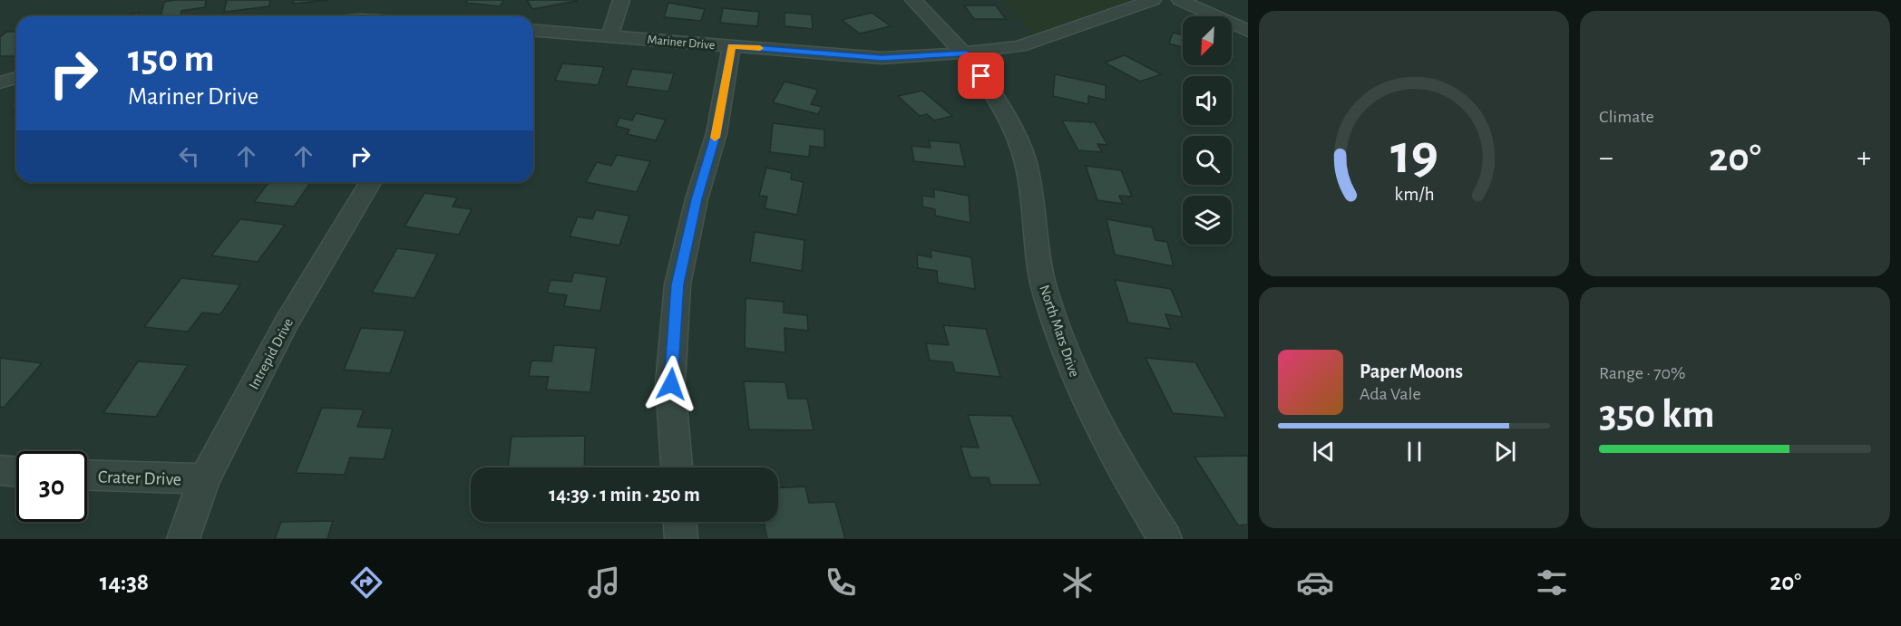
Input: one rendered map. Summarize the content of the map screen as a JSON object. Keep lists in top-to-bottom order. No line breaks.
{"streets":{"street":["Mariner Drive","North Mars Drive","Intrepid Drive","Crater Drive"]},"crossings":[["Mariner Drive","North Mars Drive"],["Intrepid Drive","Crater Drive"]],"north":"bottom left","page":{"tile":["Climate",["Range · 70%","350 km"]],"turn":["150 m","Mariner Drive"],"heat":["−","20°","+"],"song":["Paper Moons","Ada Vale"],"limit":"30","trip":"14:39 · 1 min · 250 m","tabs":["14:38","20°"],"gauge":["19","km/h"]}}
